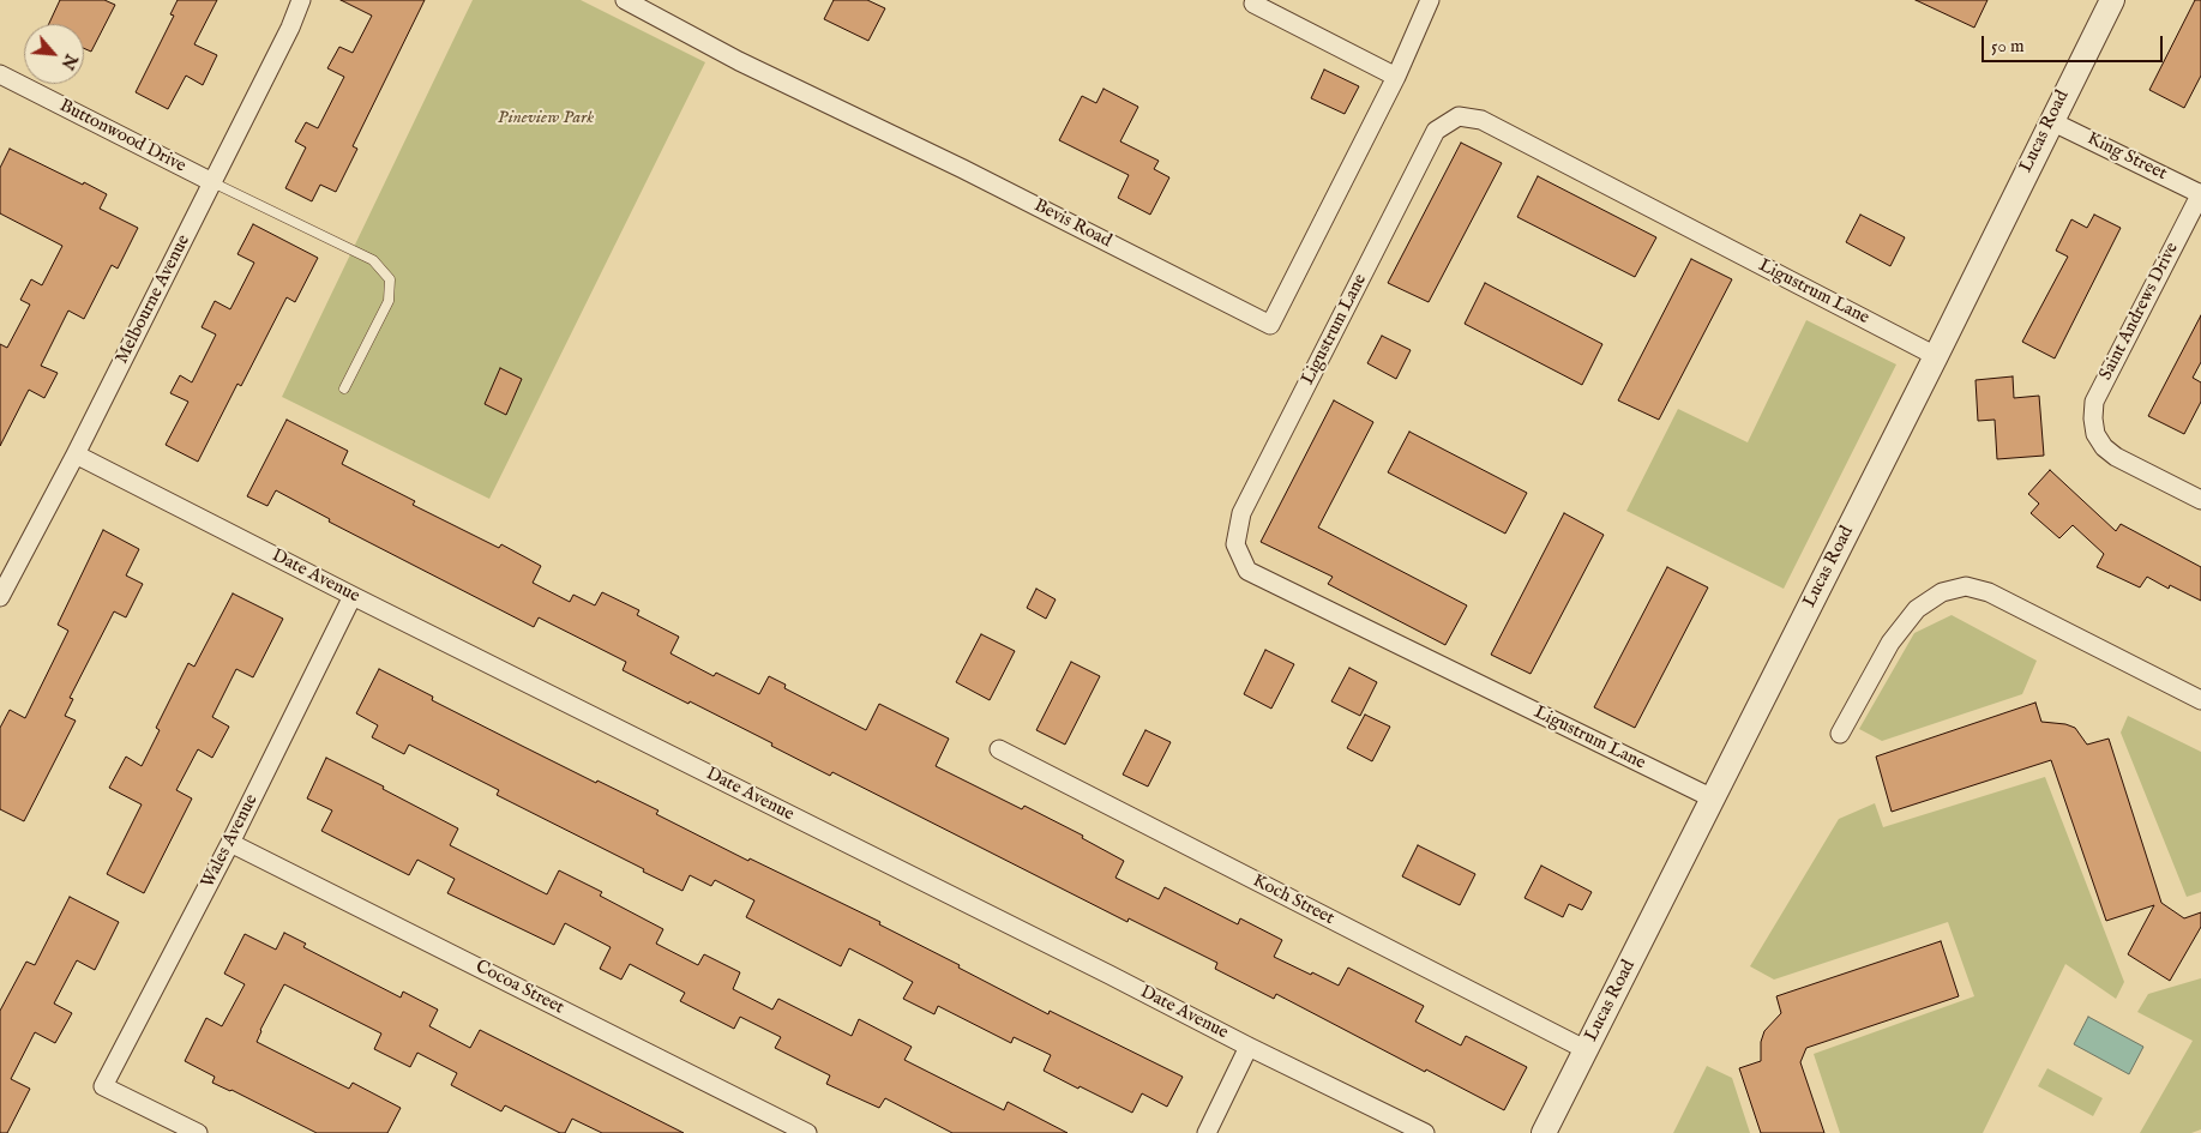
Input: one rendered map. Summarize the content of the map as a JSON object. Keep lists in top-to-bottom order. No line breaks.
{"streets":{"street":["Lucas Road","Buttonwood Drive","King Street","Bevis Road","Ligustrum Lane","Melbourne Avenue","Saint Andrews Drive","Date Avenue","Wales Avenue","Koch Street","Cocoa Street"]},"crossings":[["Lucas Road","King Street"],["Lucas Road","Ligustrum Lane"],["Lucas Road","Koch Street"],["Buttonwood Drive","Melbourne Avenue"],["King Street","Saint Andrews Drive"],["Melbourne Avenue","Date Avenue"],["Date Avenue","Wales Avenue"],["Wales Avenue","Cocoa Street"]],"parks":["Pineview Park"],"scale_bar":"50 m","north":"bottom right"}
